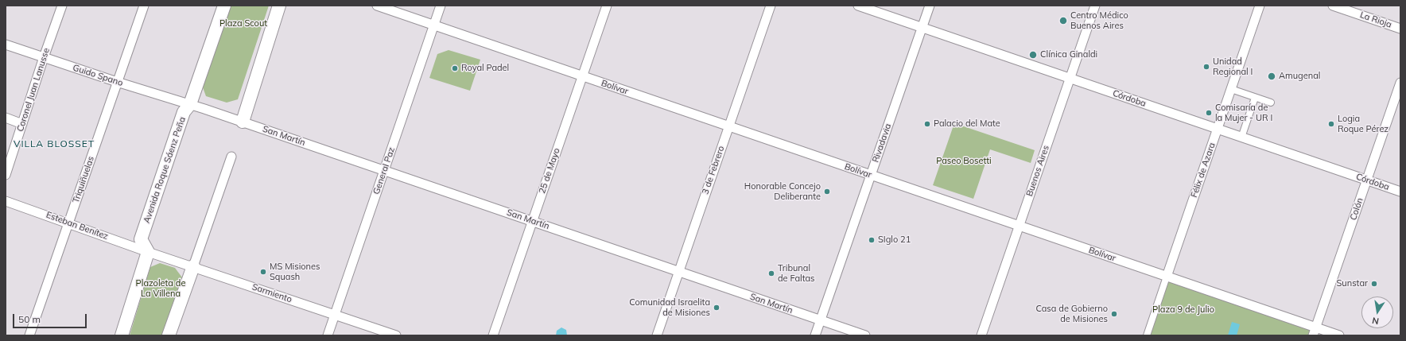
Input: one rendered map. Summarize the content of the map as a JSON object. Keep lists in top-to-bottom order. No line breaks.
{"streets":{"main road":["Avenida Roque Sáenz Peña"],"street":["La Rioja","Guido Spano","Bolívar","Coronel Juan Lanusse","Córdoba","San Martín","Rivadavia","3 de Febrero","Félix de Azara","General Paz","25 de Mayo","Buenos Aires","Triquiñuelas","Colón","Esteban Benítez","Sarmiento"]},"crossings":[["Guido Spano","Coronel Juan Lanusse"],["Guido Spano","San Martín"],["Guido Spano","Avenida Roque Sáenz Peña"],["Guido Spano","Triquiñuelas"],["Bolívar","Rivadavia"],["Bolívar","3 de Febrero"],["Bolívar","Félix de Azara"],["Bolívar","General Paz"],["Bolívar","25 de Mayo"],["Bolívar","Buenos Aires"],["Bolívar","Colón"],["Córdoba","Rivadavia"],["Córdoba","Félix de Azara"],["Córdoba","Buenos Aires"],["Córdoba","Colón"],["San Martín","Rivadavia"],["San Martín","Avenida Roque Sáenz Peña"],["San Martín","3 de Febrero"],["San Martín","General Paz"],["San Martín","25 de Mayo"],["Avenida Roque Sáenz Peña","Esteban Benítez"],["Avenida Roque Sáenz Peña","Sarmiento"],["General Paz","Sarmiento"],["Triquiñuelas","Esteban Benítez"],["Esteban Benítez","Sarmiento"]],"districts":["VILLA BLOSSET"],"parks":["Plaza Scout","Paseo Bosetti","Plazoleta de La Villena","Plaza 9 de Julio"],"places":["Centro Médico Buenos Aires","Clínica Ginaldi","Unidad Regional I","Royal Padel","Amugenal","Comisaría de la Mujer - UR I","Palacio del Mate","Logia Roque Pérez","Honorable Concejo Deliberante","SIglo 21","MS Misiones Squash","Tribunal de Faltas","Sunstar","Comunidad Israelita de Misiones","Casa de Gobierno de Misiones"],"scale_bar":"50 m","north":"bottom"}
